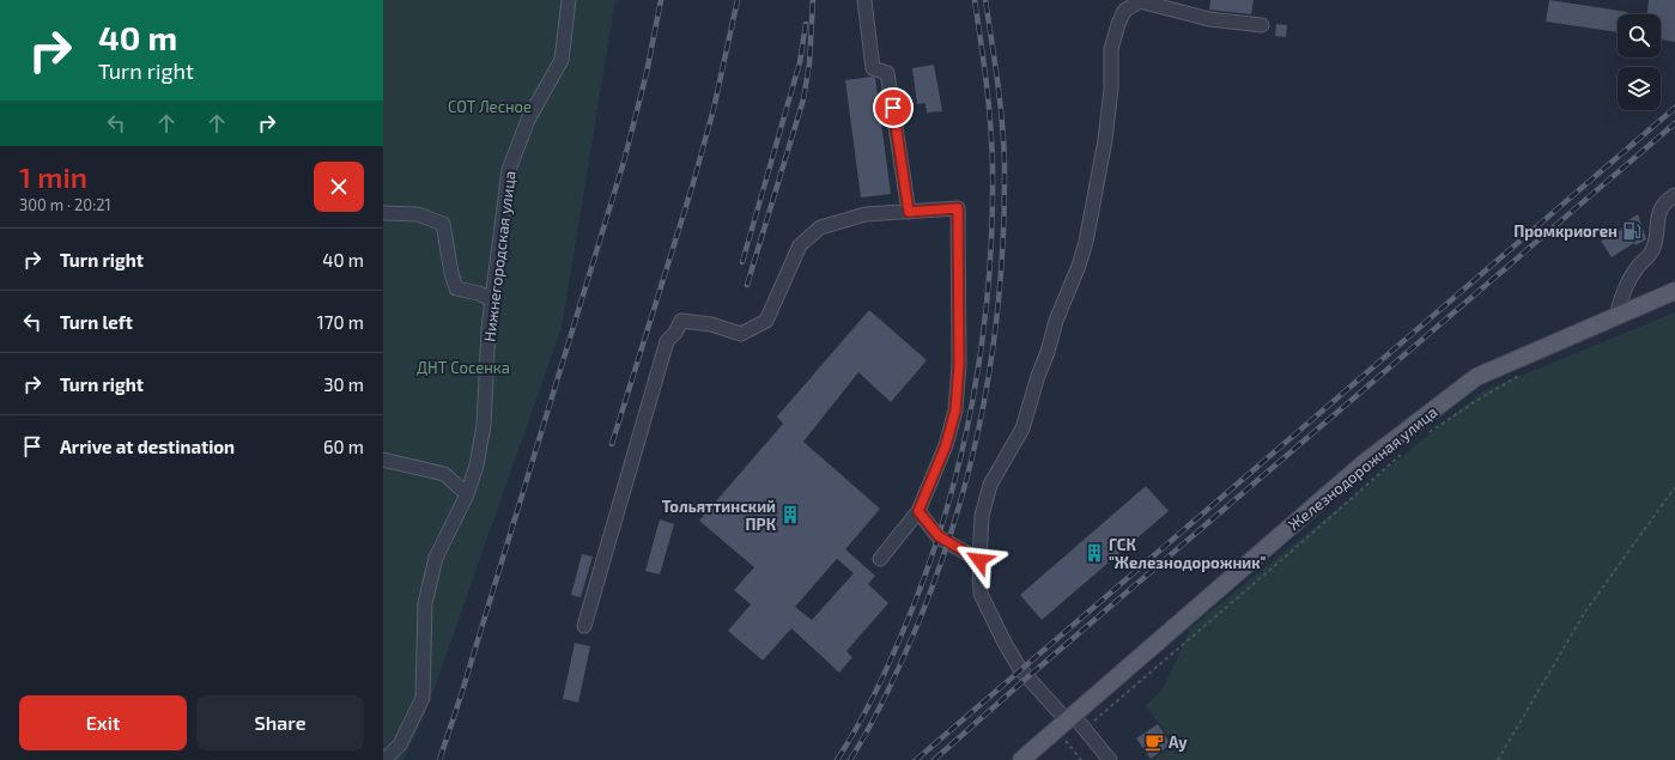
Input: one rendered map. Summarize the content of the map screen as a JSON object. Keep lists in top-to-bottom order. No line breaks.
{"streets":{"main road":["Железнодорожная улица"],"street":["Нижнегородская улица"]},"parks":["СОТ Лесное","ДНТ Сосенка"],"places":{"fuel station":["Промкриоген"],"building":["Тольяттинский ПРК","ГСК \"Железнодорожник\""],"cafe":["Ау"]},"page":{"turn":["40 m","Turn right"],"heading":["1 min","300 m · 20:21"],"list":[{"name":"Turn right","value":"40 m"},{"name":"Turn left","value":"170 m"},{"name":"Turn right","value":"30 m"},{"name":"Arrive at destination","value":"60 m"}],"buttons":["Exit","Share"]}}
